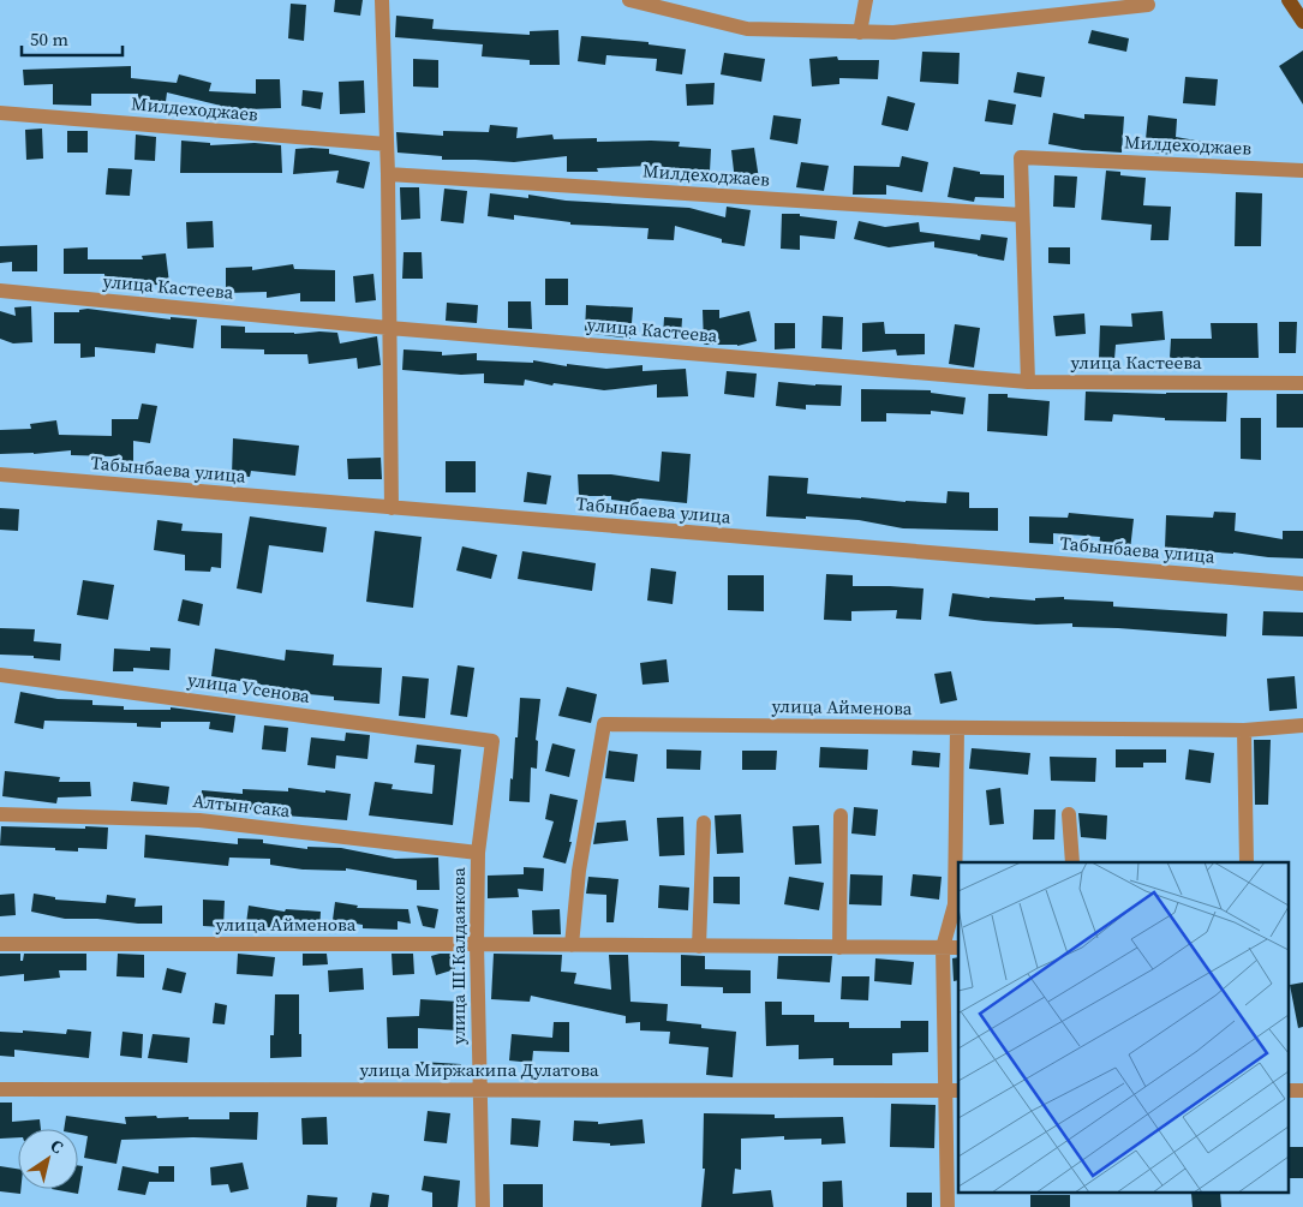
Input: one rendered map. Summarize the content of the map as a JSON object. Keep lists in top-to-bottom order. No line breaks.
{"streets":{"street":["Милдеходжаев","улица Кастеева","Табынбаева улица","улица Усенова","улица Айменова","Алтын сака","улица Ш.Калдаякова","улица Миржакипа Дулатова"]},"crossings":[["Милдеходжаев","улица Кастеева"],["улица Усенова","улица Ш.Калдаякова"],["улица Айменова","улица Ш.Калдаякова"],["Алтын сака","улица Ш.Калдаякова"],["улица Ш.Калдаякова","улица Миржакипа Дулатова"]],"scale_bar":"50 m","north":"top right"}
